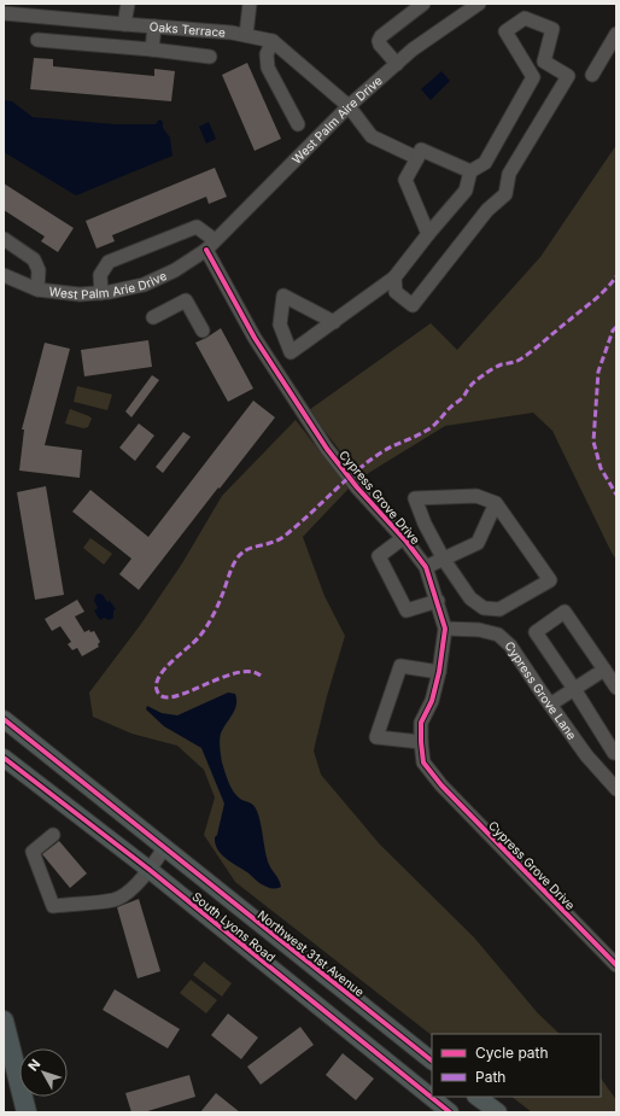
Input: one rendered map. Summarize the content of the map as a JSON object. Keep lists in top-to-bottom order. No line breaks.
{"streets":{"main road":["South Lyons Road","Northwest 31st Avenue"],"street":["Oaks Terrace","West Palm Aire Drive","West Palm Arie Drive","Cypress Grove Drive","Cypress Grove Lane"]},"crossings":[["Oaks Terrace","West Palm Aire Drive"],["West Palm Aire Drive","West Palm Arie Drive"],["West Palm Aire Drive","Cypress Grove Drive"],["West Palm Arie Drive","Cypress Grove Drive"],["Cypress Grove Drive","Cypress Grove Lane"]],"legend":["Cycle path","Path"],"north":"top left"}
